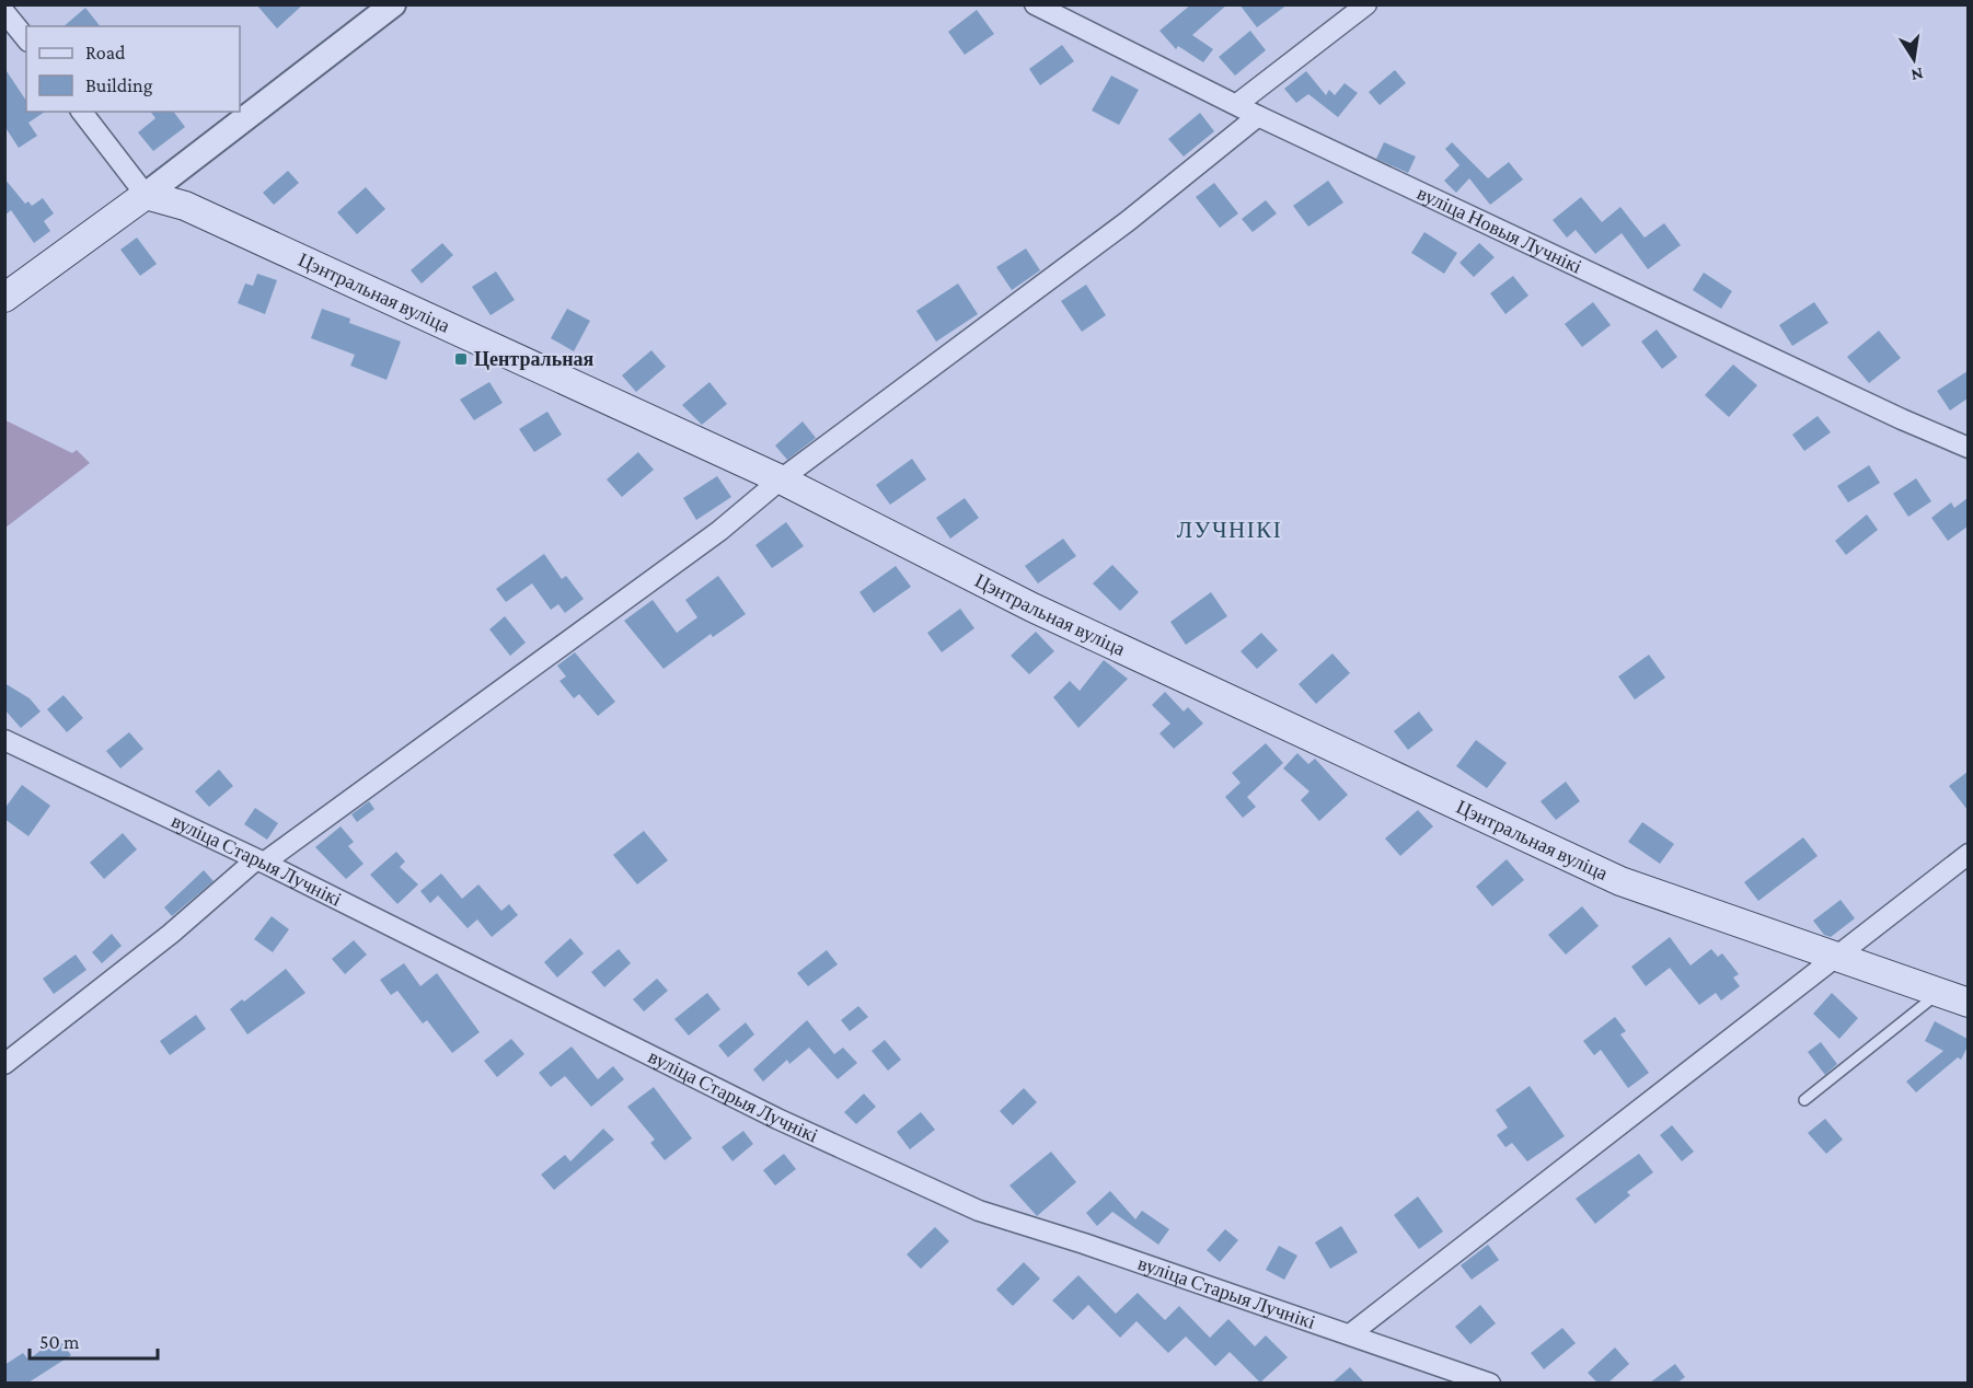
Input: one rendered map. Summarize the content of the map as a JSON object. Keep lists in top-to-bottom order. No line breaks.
{"streets":{"main road":["Цэнтральная вуліца"],"street":["вуліца Новыя Лучнікі","вуліца Старыя Лучнікі"]},"districts":["ЛУЧНІКІ"],"places":{"transit":["Центральная"]},"legend":["Road","Building"],"scale_bar":"50 m","north":"bottom"}
